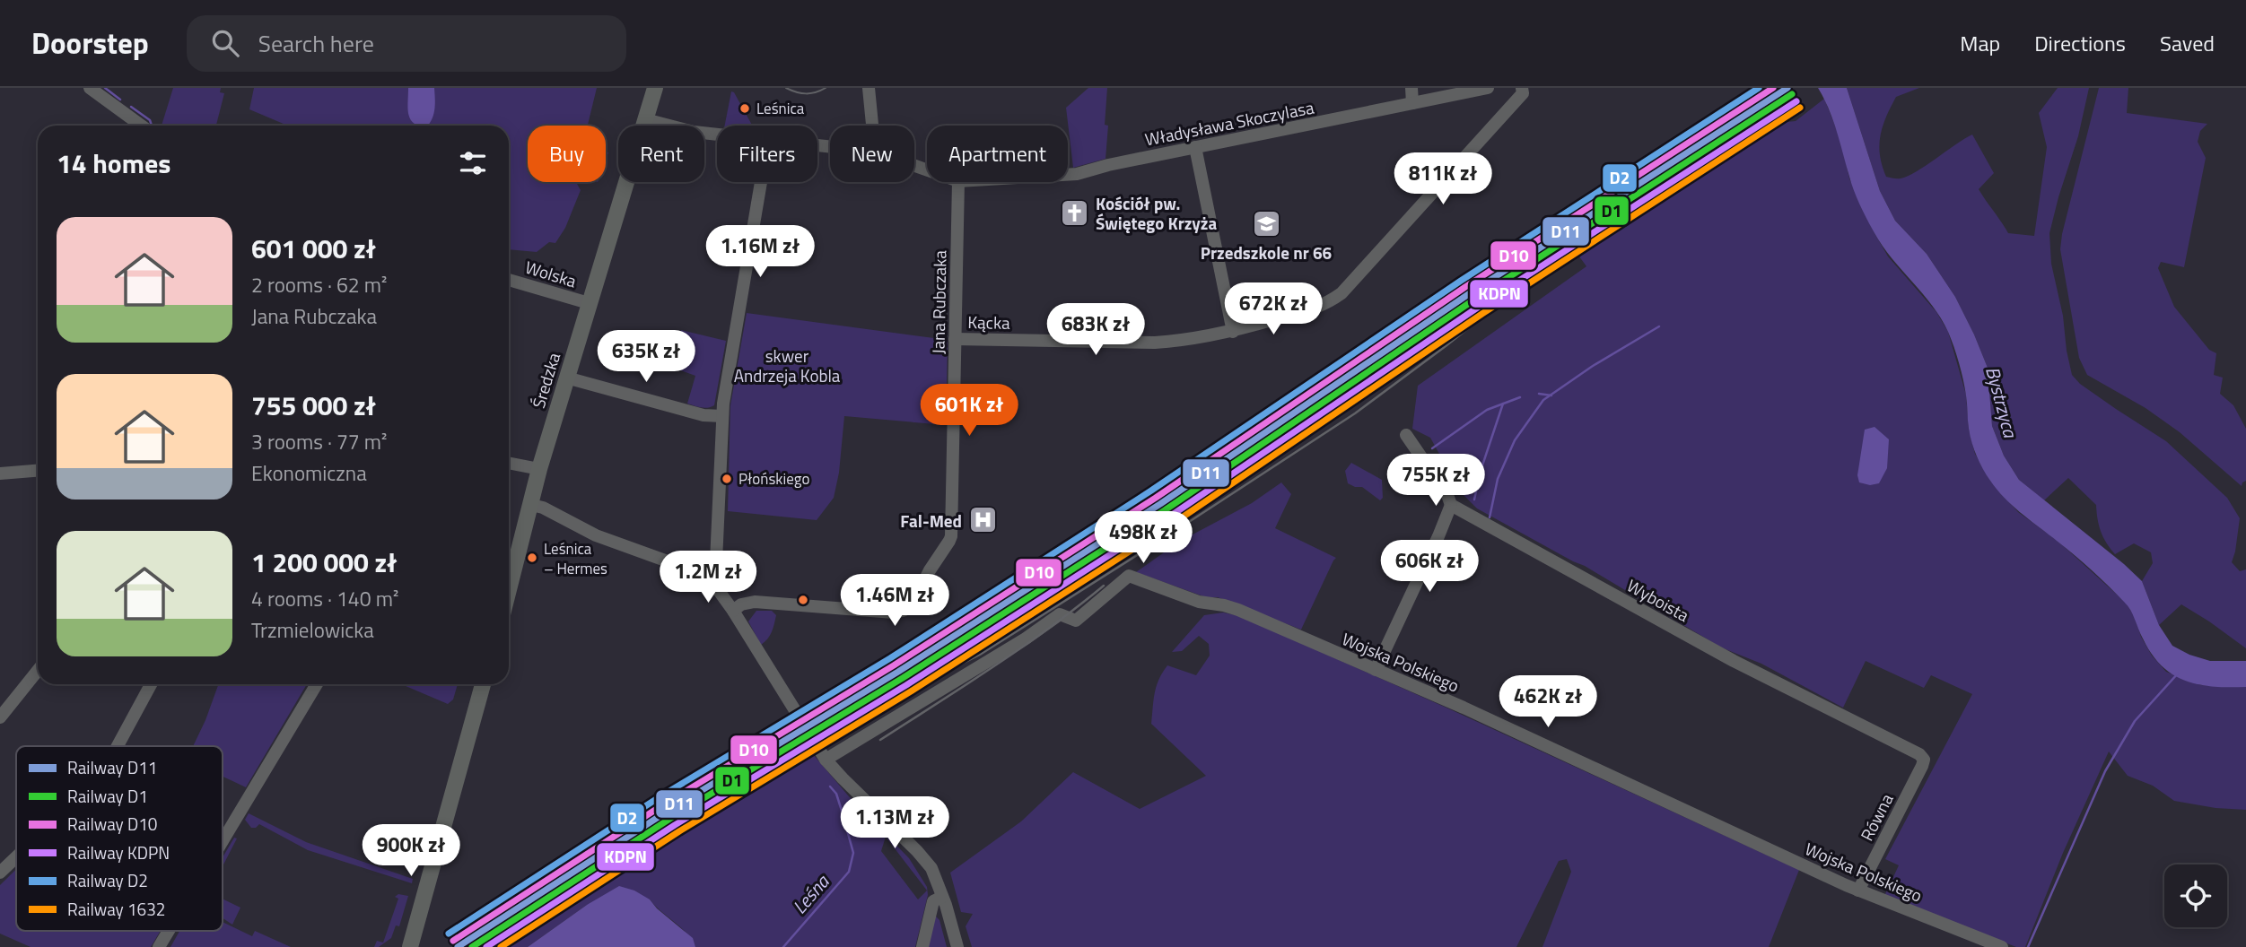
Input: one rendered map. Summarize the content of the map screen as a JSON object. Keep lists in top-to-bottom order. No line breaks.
{"streets":{"main road":["Średzka"],"street":["Władysława Skoczylasa","Wolska","Jana Rubczaka","Kącka","Wyboista","Wojska Polskiego","Równa"]},"crossings":[["Władysława Skoczylasa","Średzka"],["Wolska","Średzka"],["Jana Rubczaka","Kącka"],["Wyboista","Równa"],["Wojska Polskiego","Równa"]],"water":["Bystrzyca","Leśna"],"parks":["skwer Andrzeja Kobla"],"places":{"other":["Leśnica","Płońskiego","Leśnica – Hermes"],"church":["Kościół pw. Świętego Krzyża"],"school or university":["Przedszkole nr 66"],"hospital":["Fal-Med"]},"lines":["rail line D11","rail line D10","rail line D2","rail line D1","rail line KDPN","rail line 1632"],"legend":["Railway D11","Railway D1","Railway D10","Railway KDPN","Railway D2","Railway 1632"],"page":{"header":"Doorstep","search":"Search here","nav":["Map","Directions","Saved"],"chip":["Buy","Rent","Filters","New","Apartment"],"heading":"14 homes","price":["811K zł","1.16M zł","672K zł","683K zł","635K zł","601K zł","755K zł","498K zł","606K zł","1.2M zł","1.46M zł","462K zł","1.13M zł","900K zł"],"list":[{"name":"601 000 zł","note":"2 rooms · 62 m² · Jana Rubczaka"},{"name":"755 000 zł","note":"3 rooms · 77 m² · Ekonomiczna"},{"name":"1 200 000 zł","note":"4 rooms · 140 m² · Trzmielowicka"}]}}
